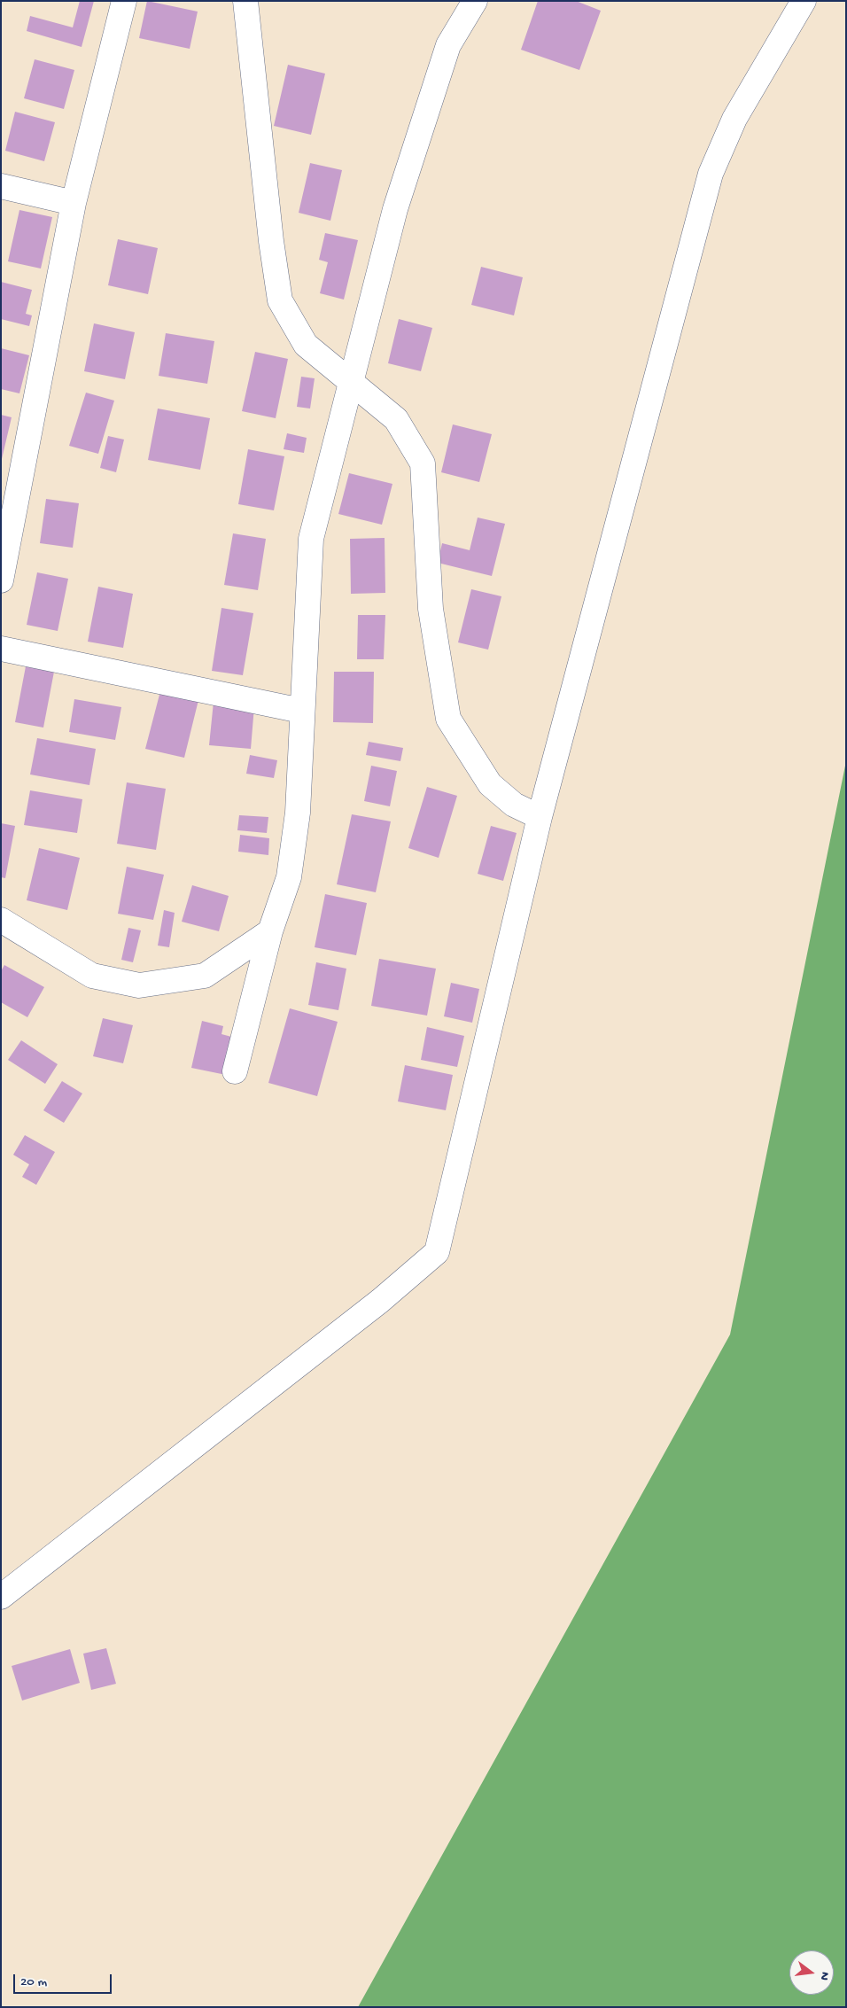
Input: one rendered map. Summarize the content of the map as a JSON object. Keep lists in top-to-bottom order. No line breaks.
{"scale_bar":"20 m","north":"right"}
